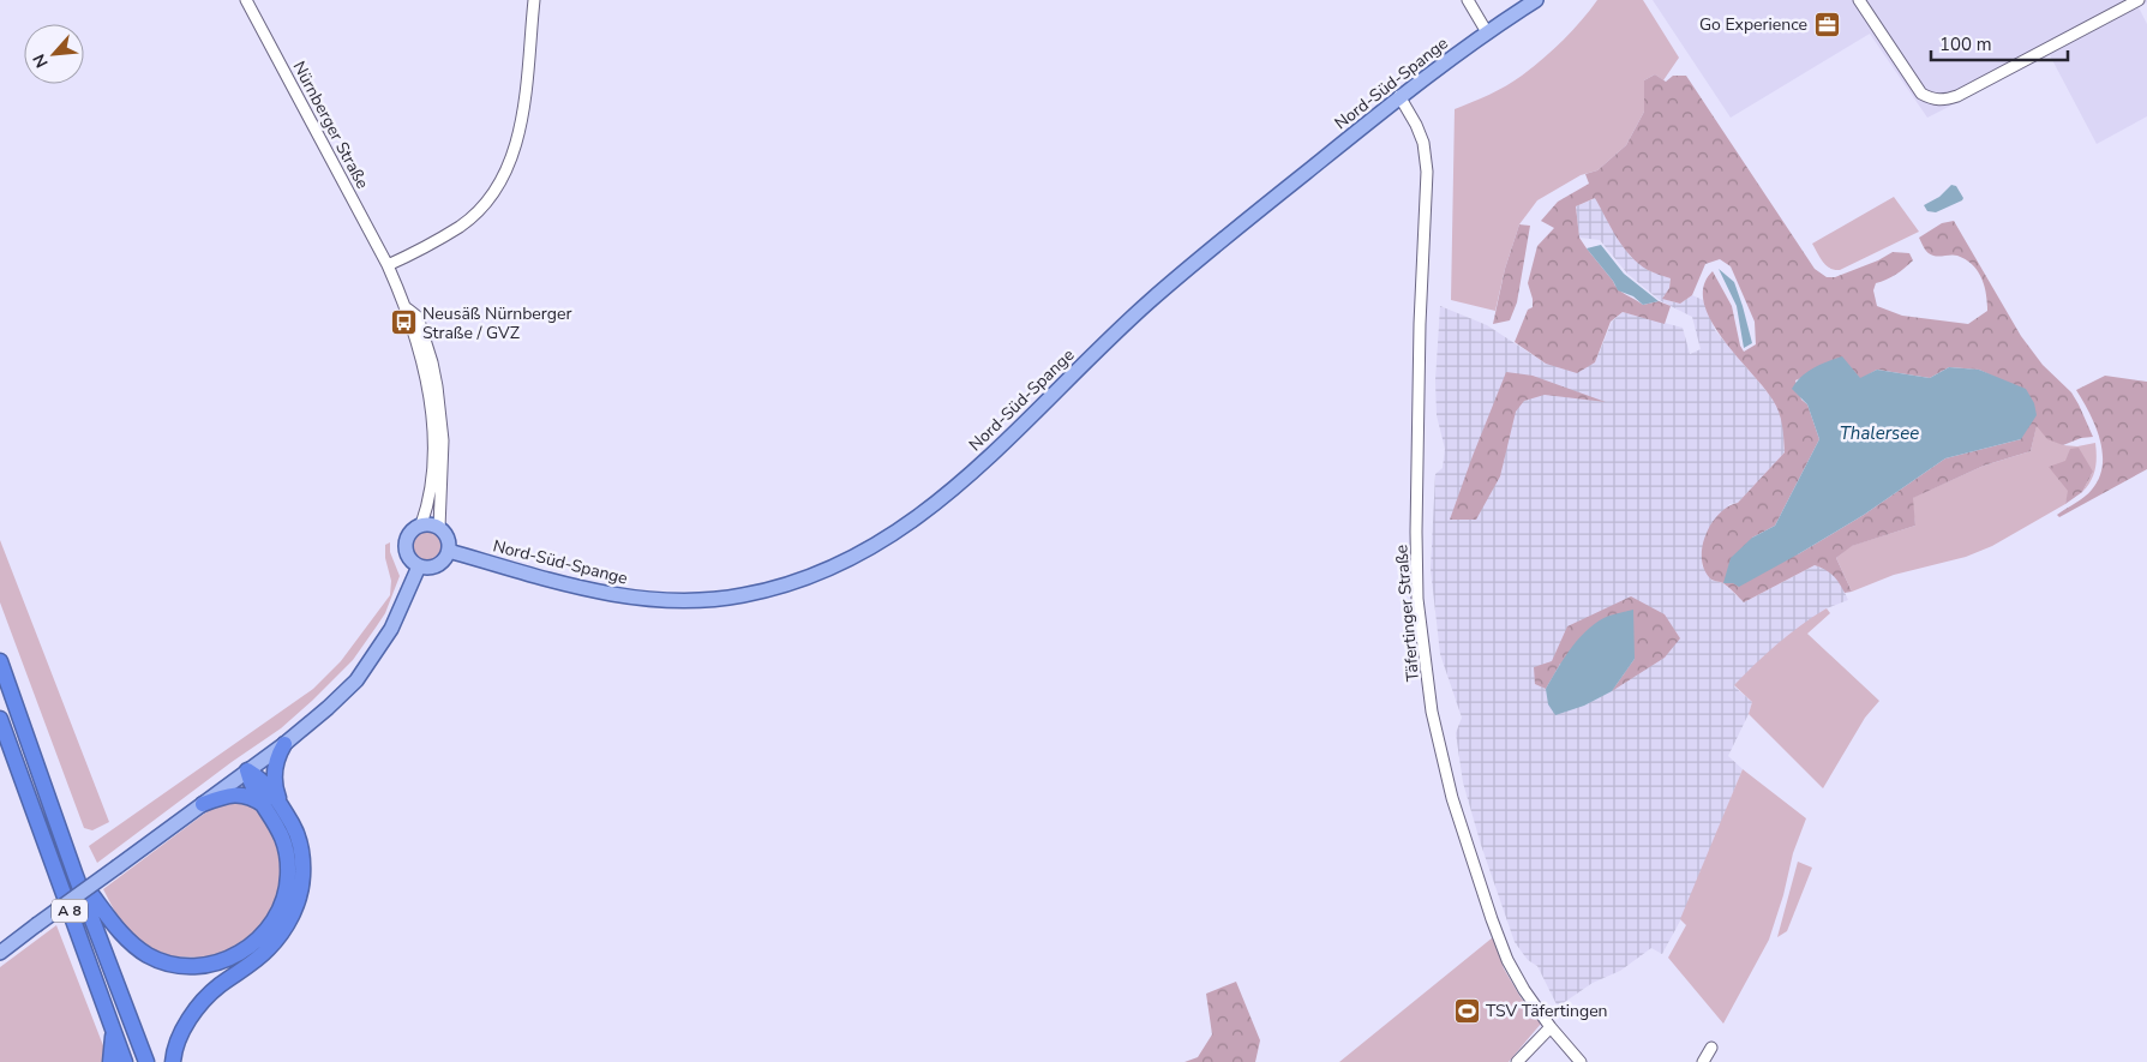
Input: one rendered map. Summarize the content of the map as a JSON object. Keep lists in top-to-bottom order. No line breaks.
{"streets":{"highway":["A 8"],"main road":["Nord-Süd-Spange"],"street":["Nürnberger Straße","Täfertinger Straße"]},"crossings":[["Nord-Süd-Spange","Täfertinger Straße"]],"water":["Thalersee"],"places":{"office":["Go Experience"],"bus stop":["Neusäß Nürnberger Straße / GVZ"],"sports":["TSV Täfertingen"]},"scale_bar":"100 m","north":"bottom left"}
